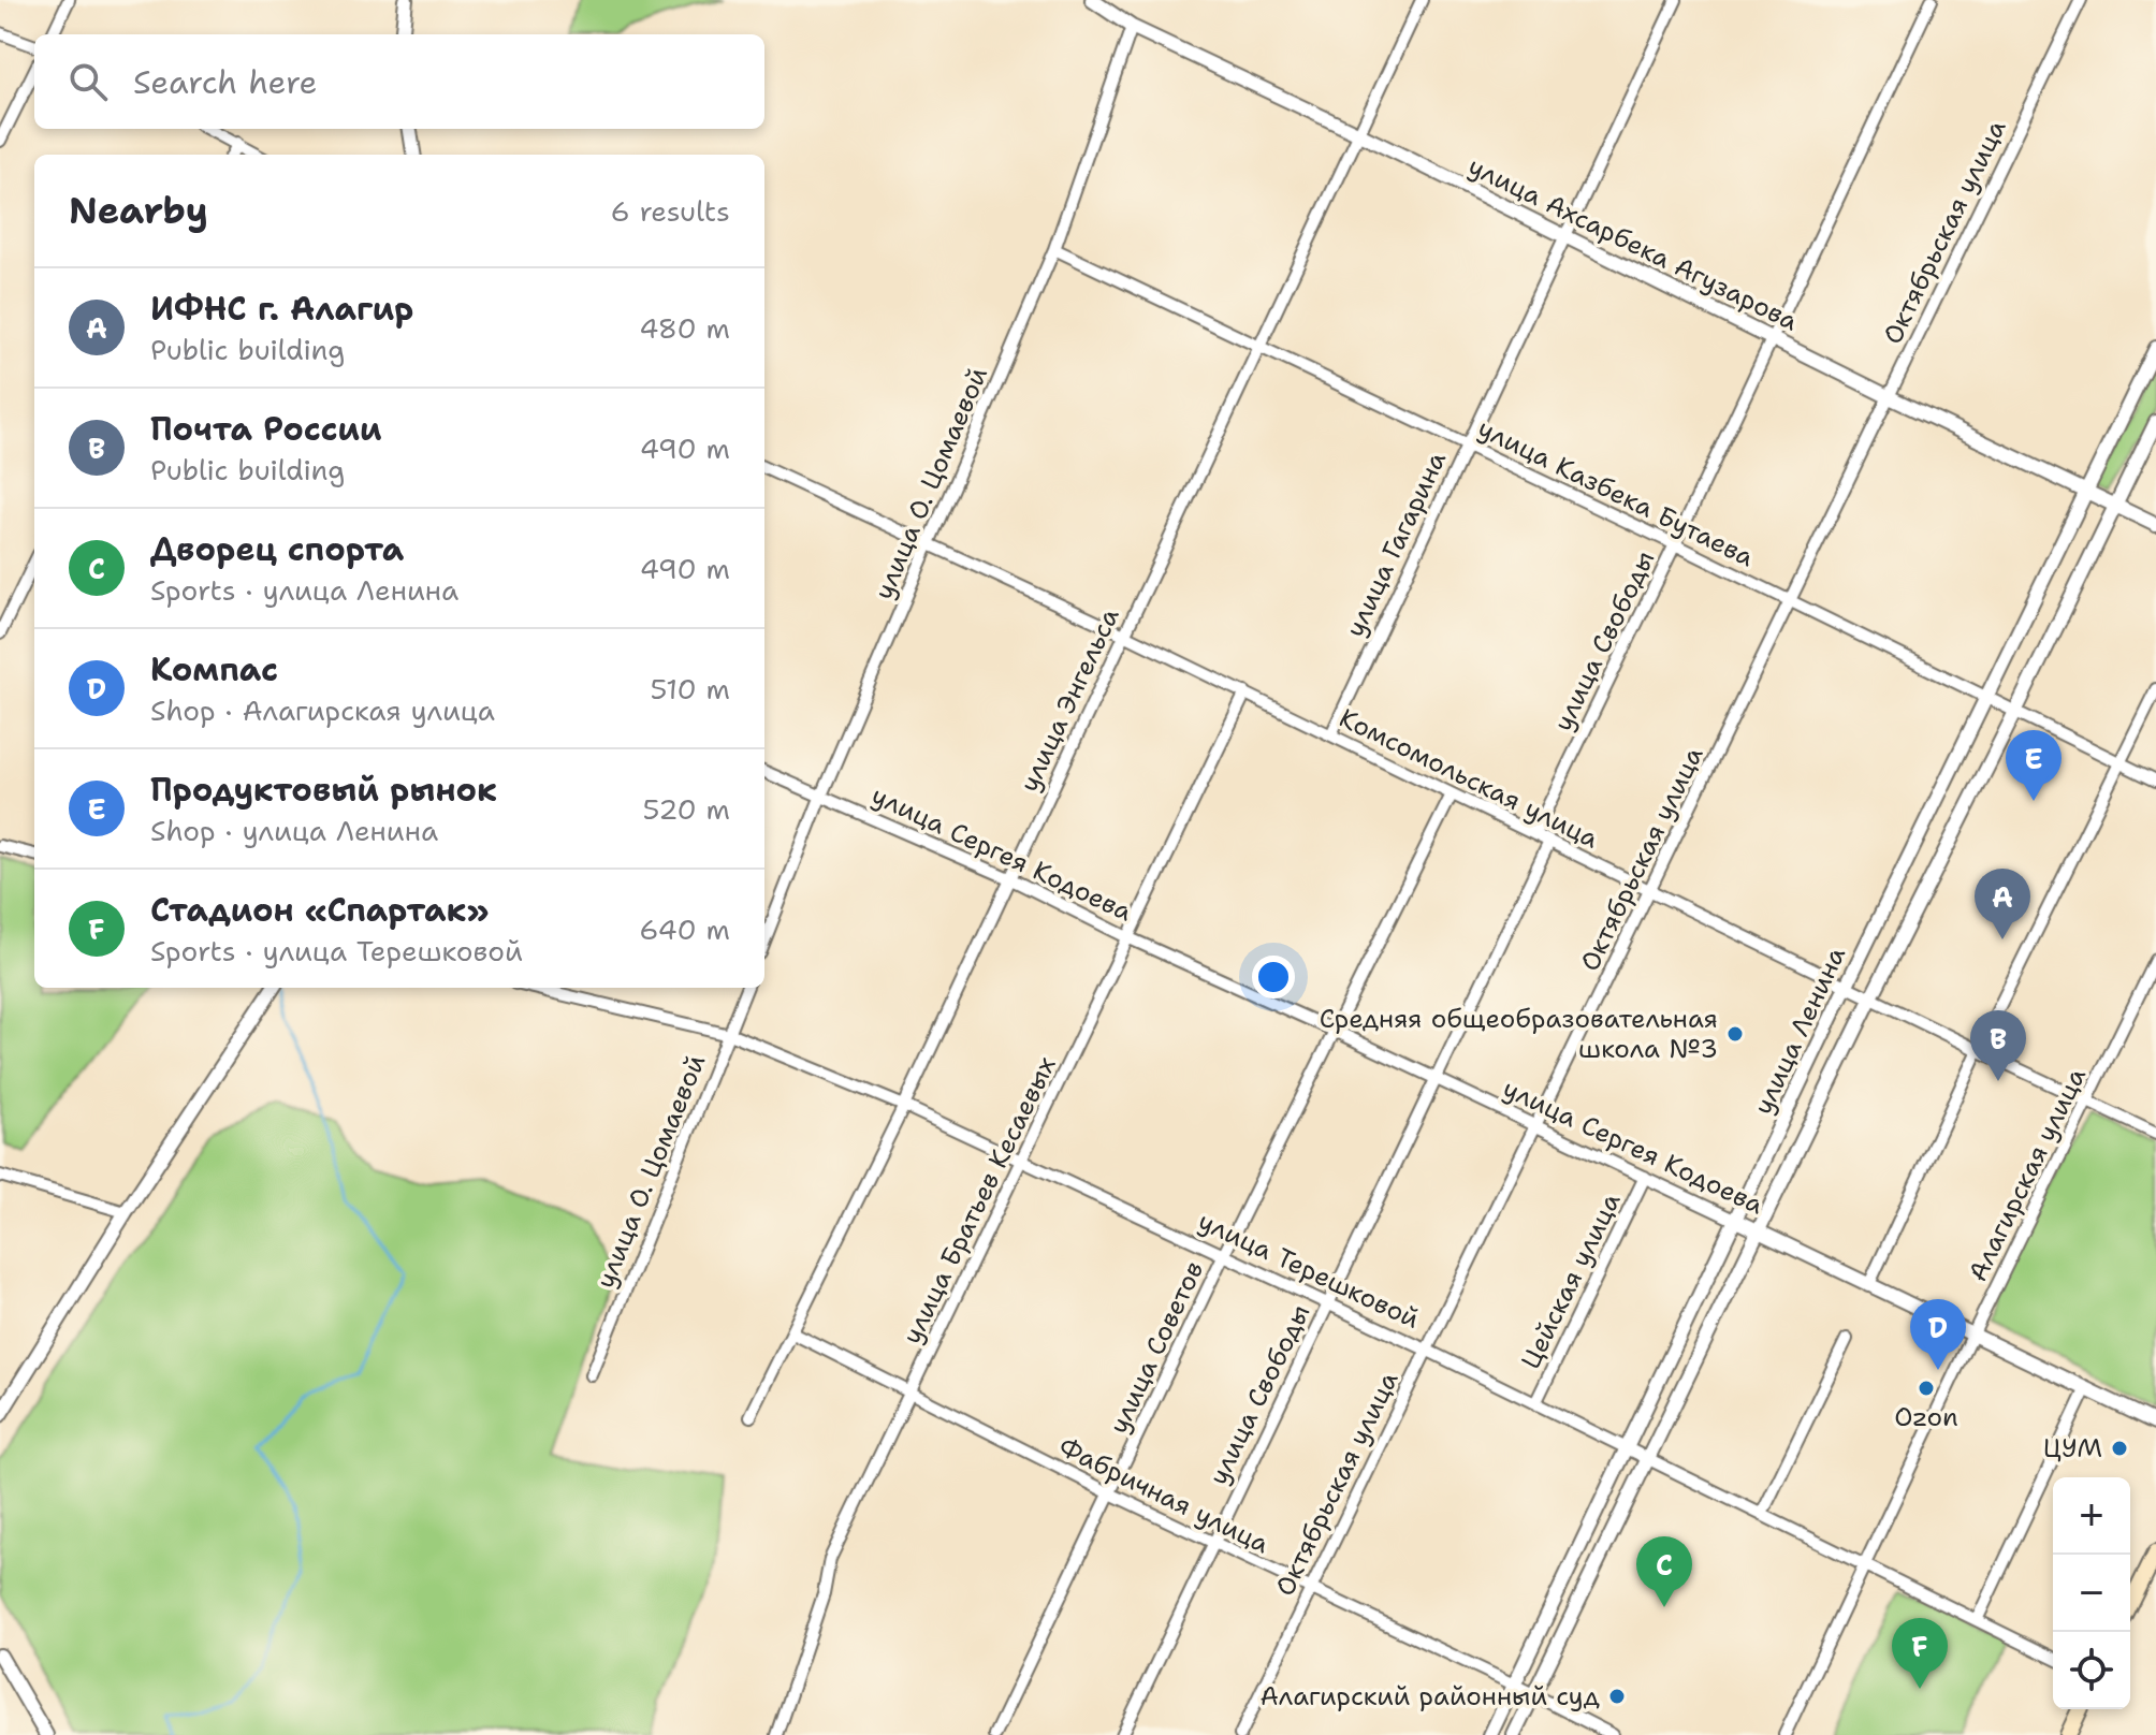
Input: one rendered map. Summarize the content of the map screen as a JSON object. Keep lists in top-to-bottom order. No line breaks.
{"streets":{"street":["Октябрьская улица","улица Ахсарбека Агузарова","улица О. Цомаевой","улица Казбека Бутаева","улица Гагарина","улица Свободы","улица Энгельса","Комсомольская улица","улица Сергея Кодоева","улица Ленина","Алагирская улица","улица Братьев Кесаевых","улица Терешковой","Цейская улица","улица Советов","Фабричная улица"]},"crossings":[["Октябрьская улица","улица Ахсарбека Агузарова"],["Октябрьская улица","улица Казбека Бутаева"],["Октябрьская улица","Комсомольская улица"],["Октябрьская улица","улица Сергея Кодоева"],["Октябрьская улица","улица Терешковой"],["Октябрьская улица","Фабричная улица"],["улица Ахсарбека Агузарова","улица О. Цомаевой"],["улица Ахсарбека Агузарова","улица Гагарина"],["улица Ахсарбека Агузарова","улица Свободы"],["улица Ахсарбека Агузарова","улица Энгельса"],["улица Ахсарбека Агузарова","улица Ленина"],["улица О. Цомаевой","улица Казбека Бутаева"],["улица О. Цомаевой","Комсомольская улица"],["улица О. Цомаевой","улица Сергея Кодоева"],["улица О. Цомаевой","улица Терешковой"],["улица Казбека Бутаева","улица Гагарина"],["улица Казбека Бутаева","улица Свободы"],["улица Казбека Бутаева","улица Энгельса"],["улица Казбека Бутаева","улица Ленина"],["улица Гагарина","Комсомольская улица"],["улица Свободы","Комсомольская улица"],["улица Свободы","улица Сергея Кодоева"],["улица Свободы","улица Терешковой"],["улица Свободы","Фабричная улица"],["улица Энгельса","Комсомольская улица"],["улица Энгельса","улица Сергея Кодоева"],["улица Энгельса","улица Терешковой"],["улица Энгельса","Фабричная улица"],["Комсомольская улица","улица Ленина"],["Комсомольская улица","Алагирская улица"],["Комсомольская улица","улица Братьев Кесаевых"],["Комсомольская улица","улица Советов"],["улица Сергея Кодоева","улица Ленина"],["улица Сергея Кодоева","Алагирская улица"],["улица Сергея Кодоева","улица Братьев Кесаевых"],["улица Сергея Кодоева","Цейская улица"],["улица Сергея Кодоева","улица Советов"],["улица Ленина","улица Терешковой"],["улица Ленина","Фабричная улица"],["Алагирская улица","улица Терешковой"],["улица Братьев Кесаевых","улица Терешковой"],["улица Братьев Кесаевых","Фабричная улица"],["улица Терешковой","Цейская улица"],["улица Терешковой","улица Советов"],["улица Советов","Фабричная улица"]],"places":["Средняя общеобразовательная школа №3","Ozon","ЦУМ","Алагирский районный суд"],"page":{"search":"Search here","heading":["Nearby","6 results"],"list":[{"mark":"A","name":"ИФНС г. Алагир","note":"Public building","value":"480 m"},{"mark":"B","name":"Почта России","note":"Public building","value":"490 m"},{"mark":"C","name":"Дворец спорта","note":"Sports · улица Ленина","value":"490 m"},{"mark":"D","name":"Компас","note":"Shop · Алагирская улица","value":"510 m"},{"mark":"E","name":"Продуктовый рынок","note":"Shop · улица Ленина","value":"520 m"},{"mark":"F","name":"Стадион «Спартак»","note":"Sports · улица Терешковой","value":"640 m"}],"pins":["E","A","B","D","C","F"],"map_buttons":["+","−"]}}
